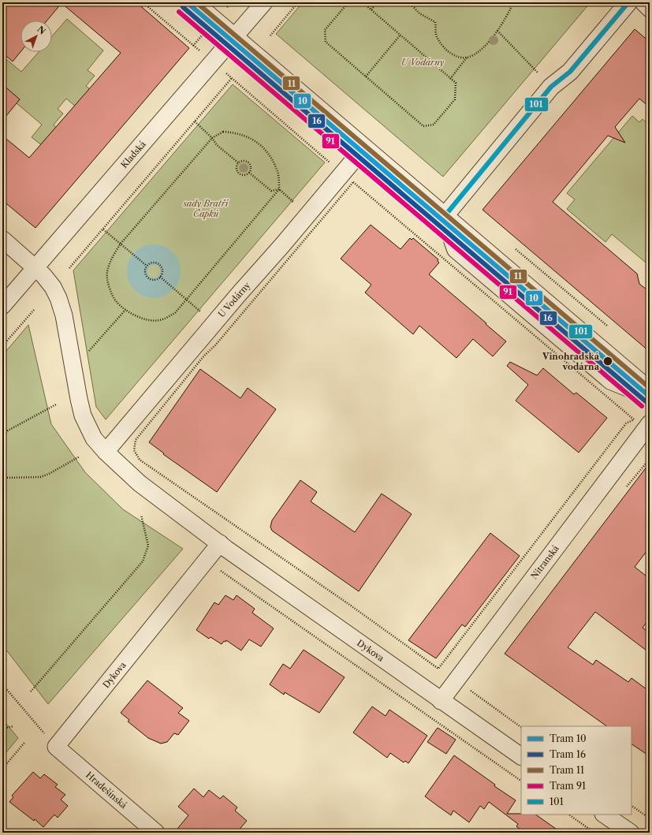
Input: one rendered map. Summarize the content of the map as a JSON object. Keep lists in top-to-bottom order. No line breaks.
{"streets":{"street":["Kladská","U Vodárny","Nitranská","Dykova","Hradešínská"]},"crossings":[["U Vodárny","Dykova"],["Nitranská","Dykova"],["Dykova","Hradešínská"]],"parks":["U Vodárny","sady Bratří Čapků"],"places":["Vinohradská vodárna"],"lines":["tram line 10","tram line 11","transit line 101","tram line 16","tram line 91"],"legend":["Tram 10","Tram 16","Tram 11","Tram 91","101"],"north":"top right"}
